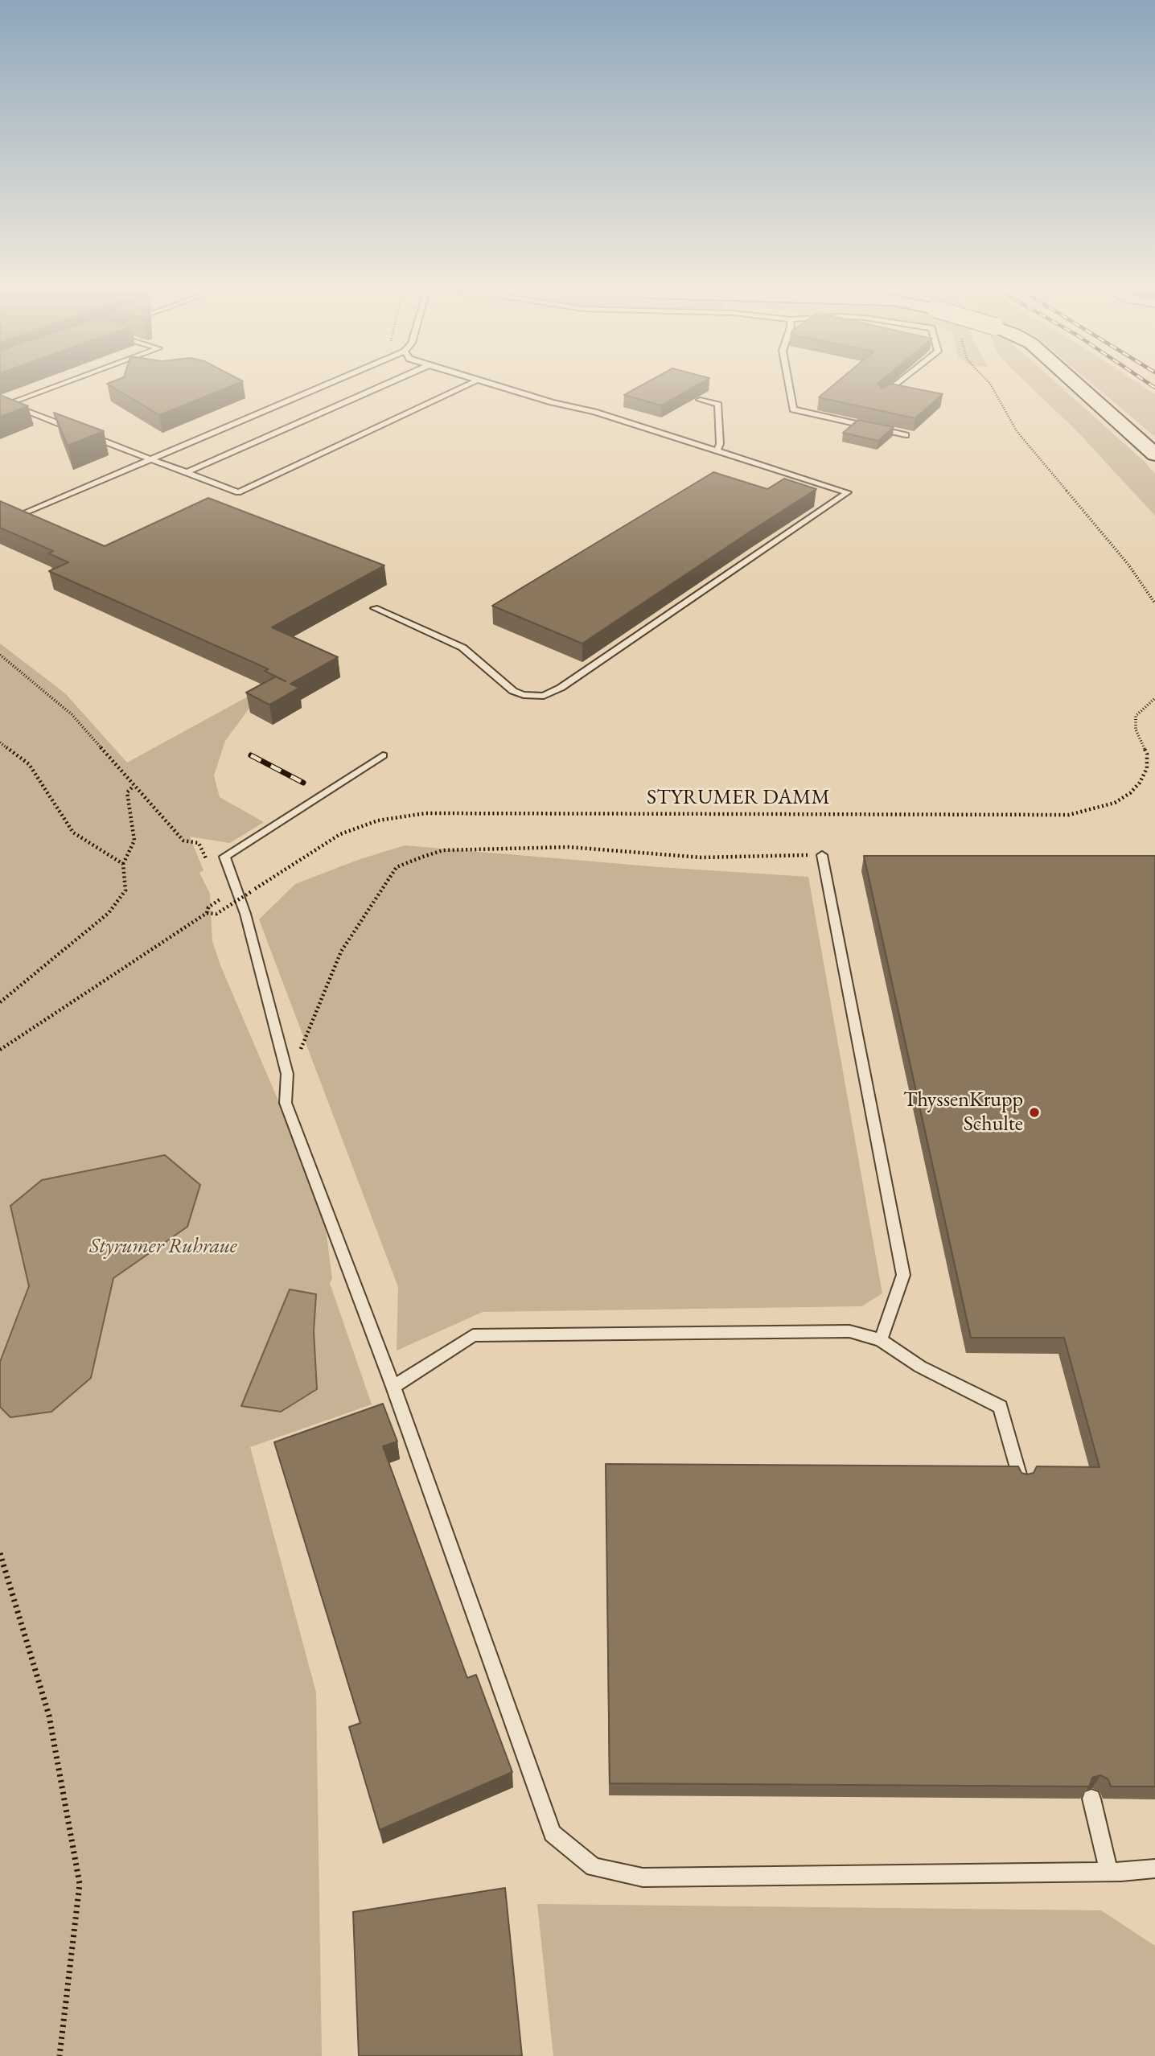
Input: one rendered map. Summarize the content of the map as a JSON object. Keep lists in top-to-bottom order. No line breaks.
{"streets":{"path":["STYRUMER DAMM"]},"parks":["Styrumer Ruhraue"],"places":["ThyssenKrupp Schulte"]}
